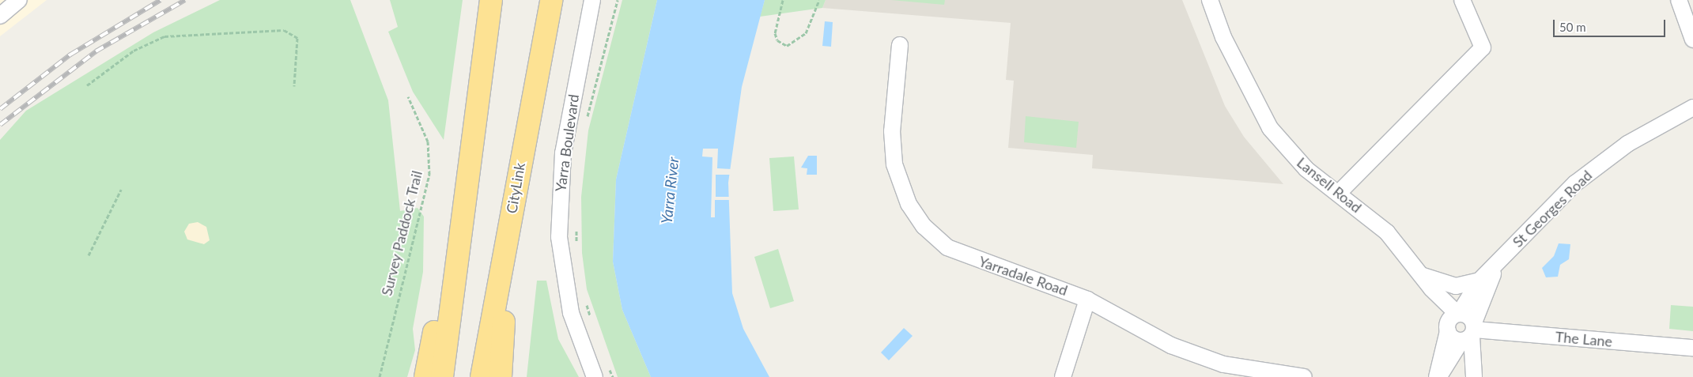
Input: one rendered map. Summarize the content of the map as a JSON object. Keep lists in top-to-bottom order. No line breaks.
{"streets":{"highway":["CityLink"],"street":["Yarra Boulevard","Lansell Road","St Georges Road","Yarradale Road","The Lane"],"path":["Survey Paddock Trail"]},"crossings":[["Lansell Road","St Georges Road"],["St Georges Road","The Lane"]],"water":["Yarra River"],"scale_bar":"50 m"}
